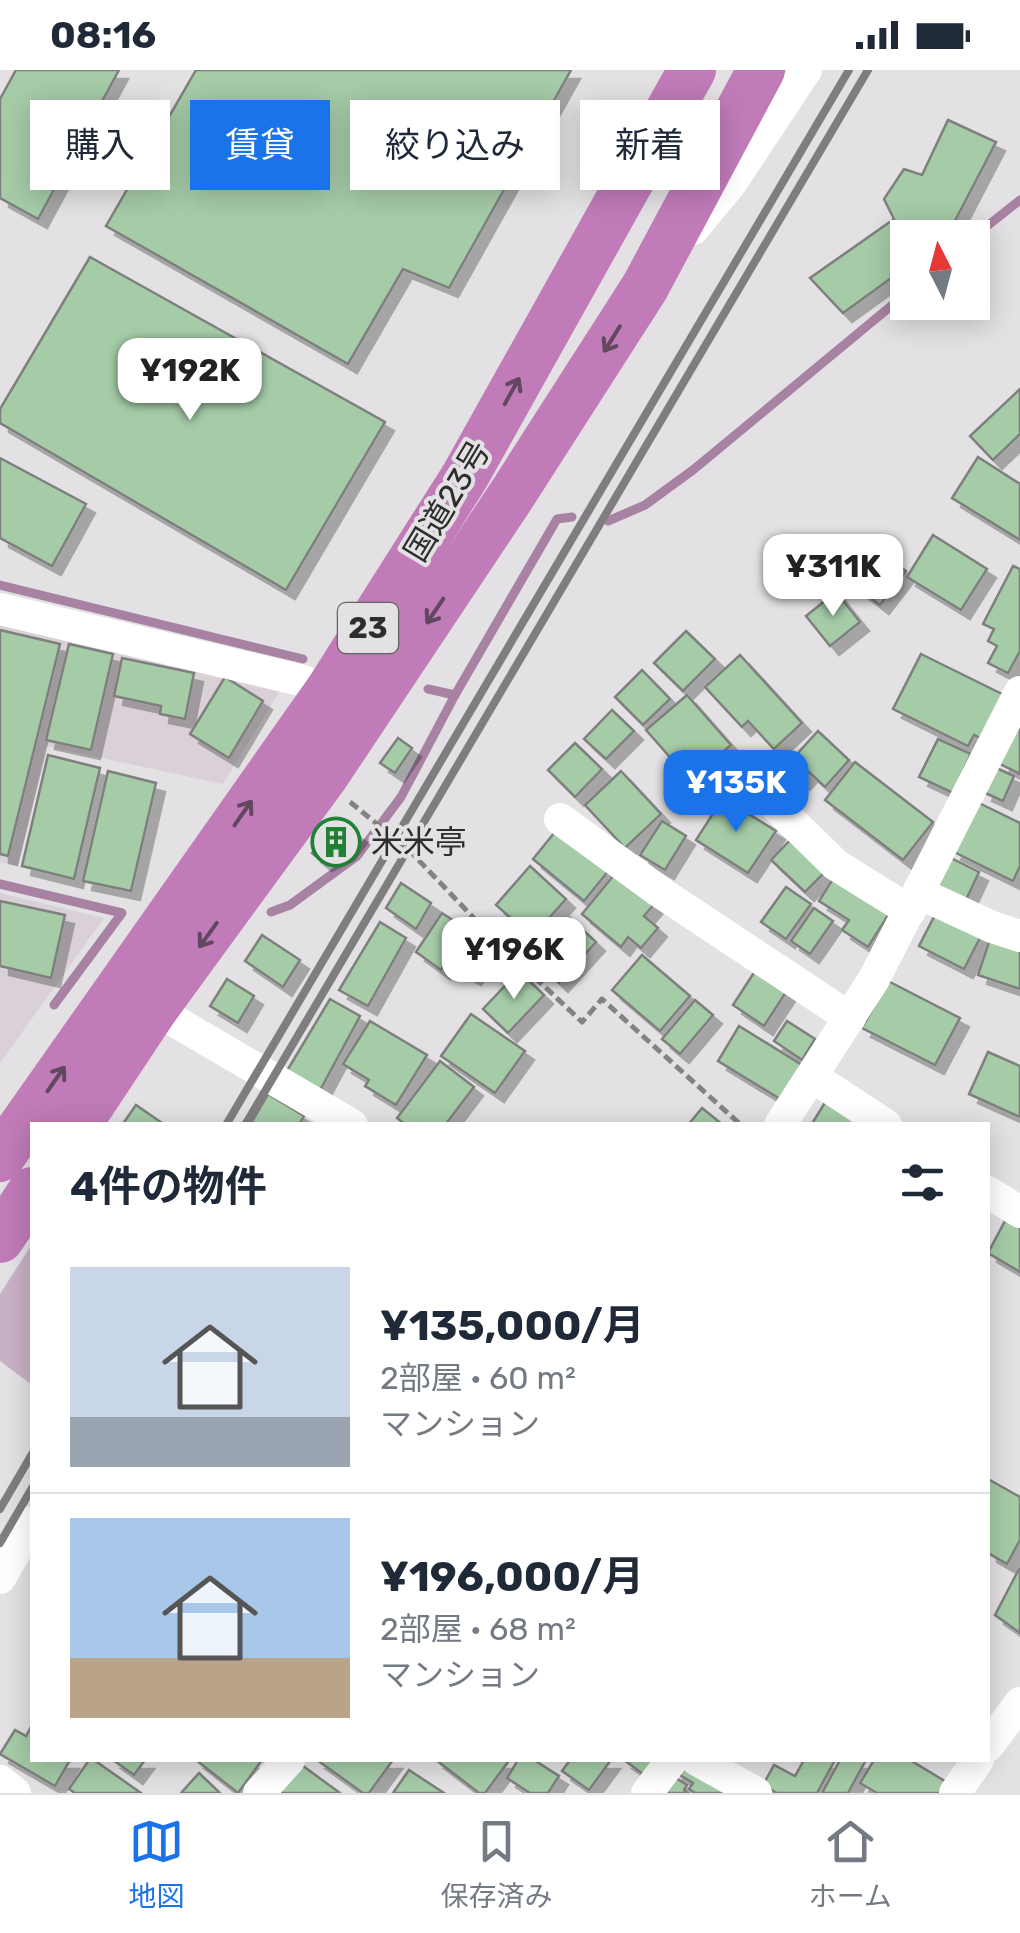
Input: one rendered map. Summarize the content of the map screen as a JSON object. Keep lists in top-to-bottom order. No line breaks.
{"streets":{"highway":["国道23号","23"]},"places":{"building":["米米亭"]},"north":"top","page":{"status":"08:16","chip":["購入","賃貸","絞り込み","新着"],"price":["¥192K","¥311K","¥135K","¥196K"],"heading":"4件の物件","list":[{"name":"¥135,000/月","note":"2部屋 · 60 m² · マンション"},{"name":"¥196,000/月","note":"2部屋 · 68 m² · マンション"}],"tabs":["地図","保存済み","ホーム"]}}
